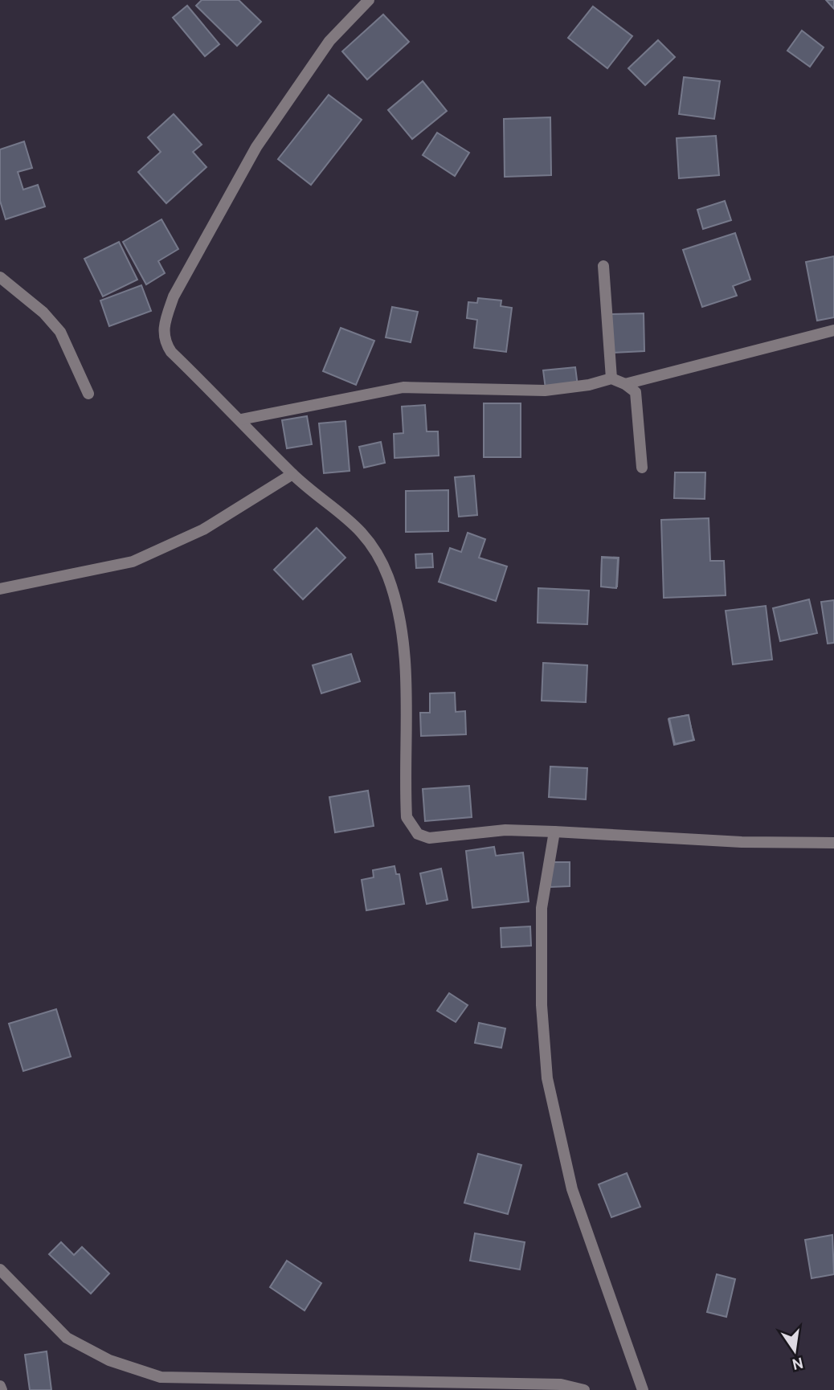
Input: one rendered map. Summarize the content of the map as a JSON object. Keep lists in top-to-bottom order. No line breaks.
{"north":"bottom"}
